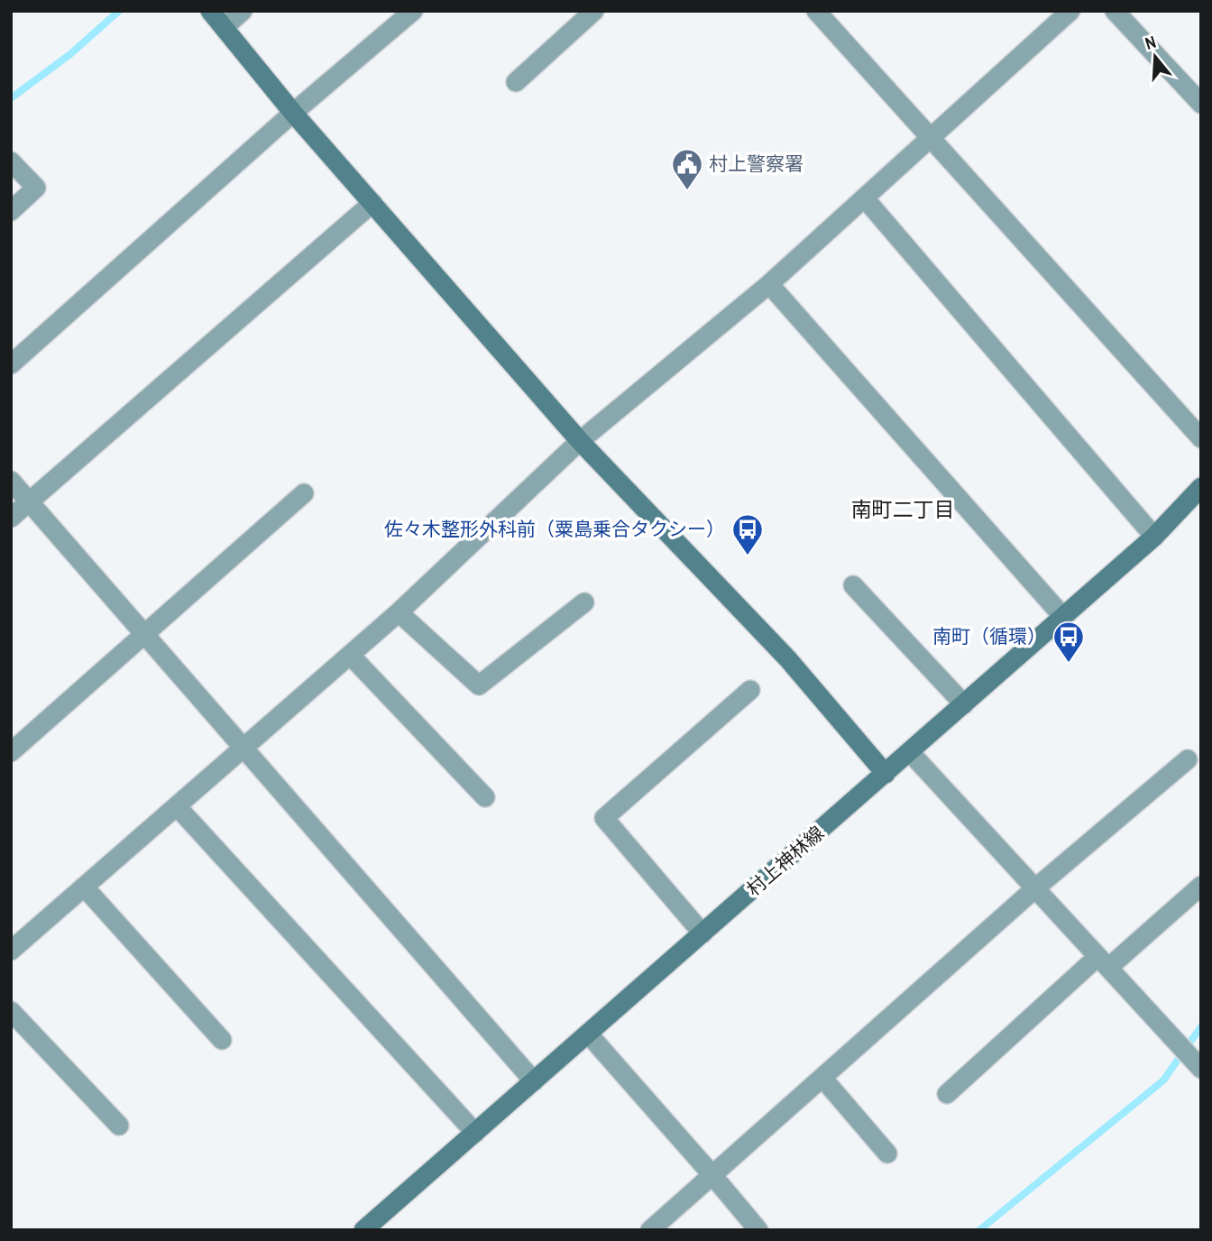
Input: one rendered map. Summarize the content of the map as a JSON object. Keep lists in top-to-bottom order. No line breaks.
{"streets":{"main road":["村上神林線"]},"districts":["南町二丁目"],"places":{"public building":["村上警察署"],"bus stop":["佐々木整形外科前（粟島乗合タクシー）","南町（循環）"]},"north":"top"}
